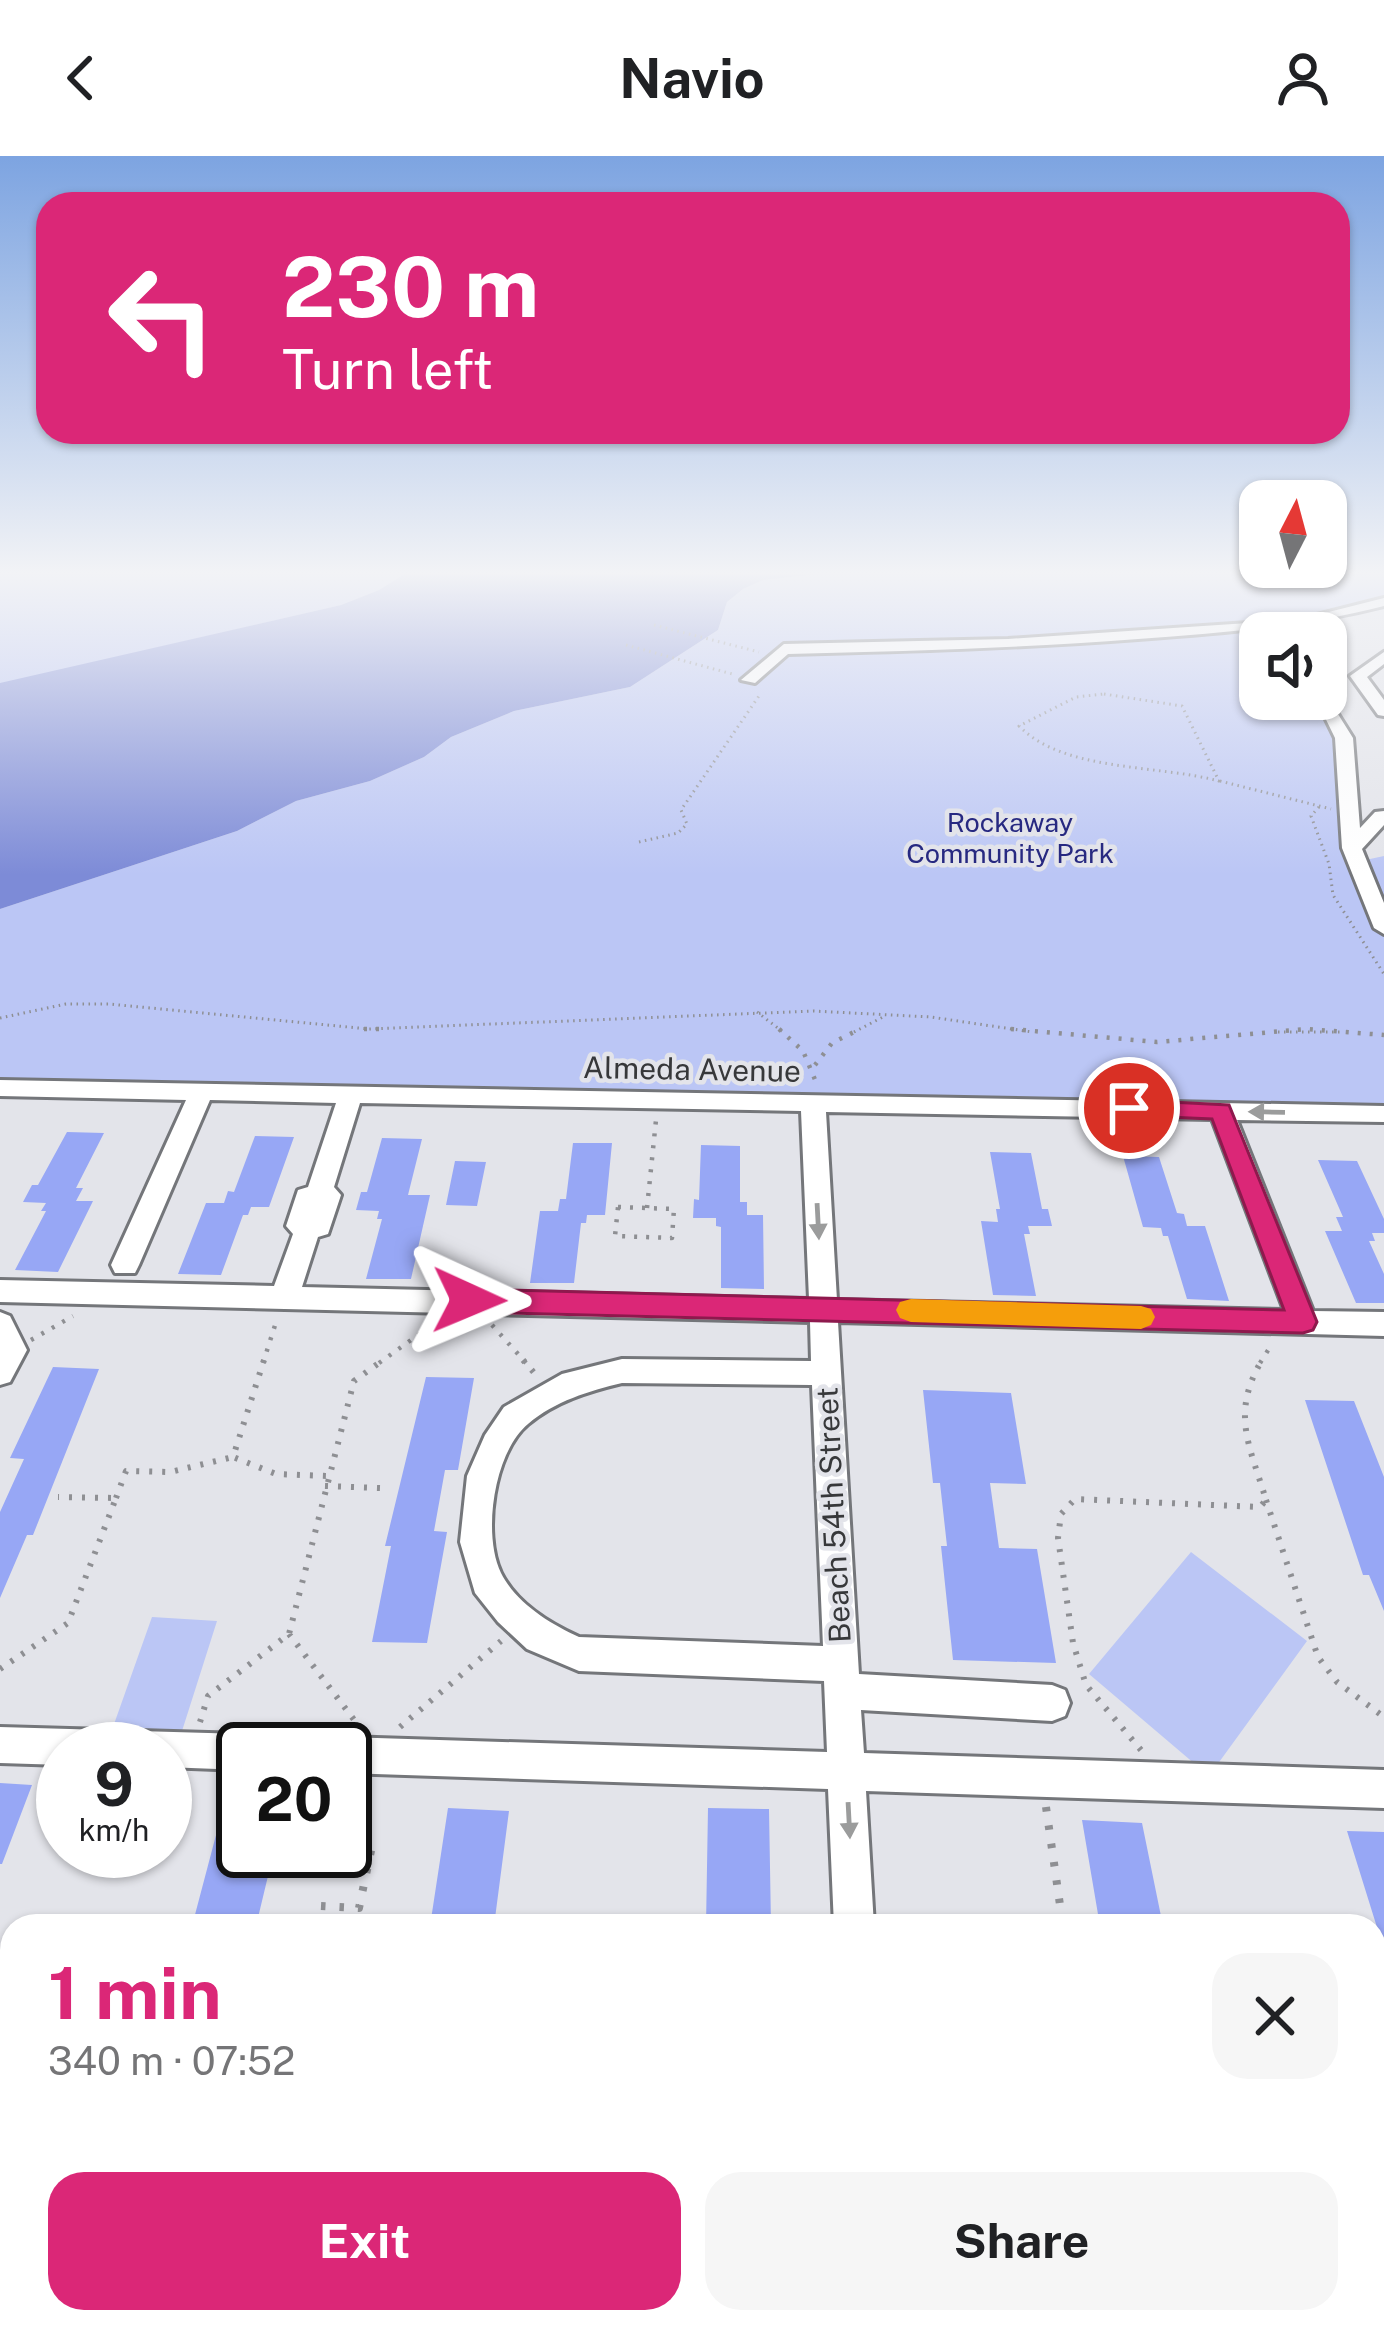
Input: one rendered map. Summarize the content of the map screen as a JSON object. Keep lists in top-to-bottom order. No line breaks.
{"streets":{"street":["Almeda Avenue","Beach 54th Street"]},"crossings":[["Almeda Avenue","Beach 54th Street"]],"one_way":["Beach 54th Street"],"parks":["Rockaway Community Park"],"north":"top","page":{"header":"Navio","turn":["230 m","Turn left"],"speed":"9 km/h","limit":"20","heading":["1 min","340 m · 07:52"],"buttons":["Exit","Share"]}}
